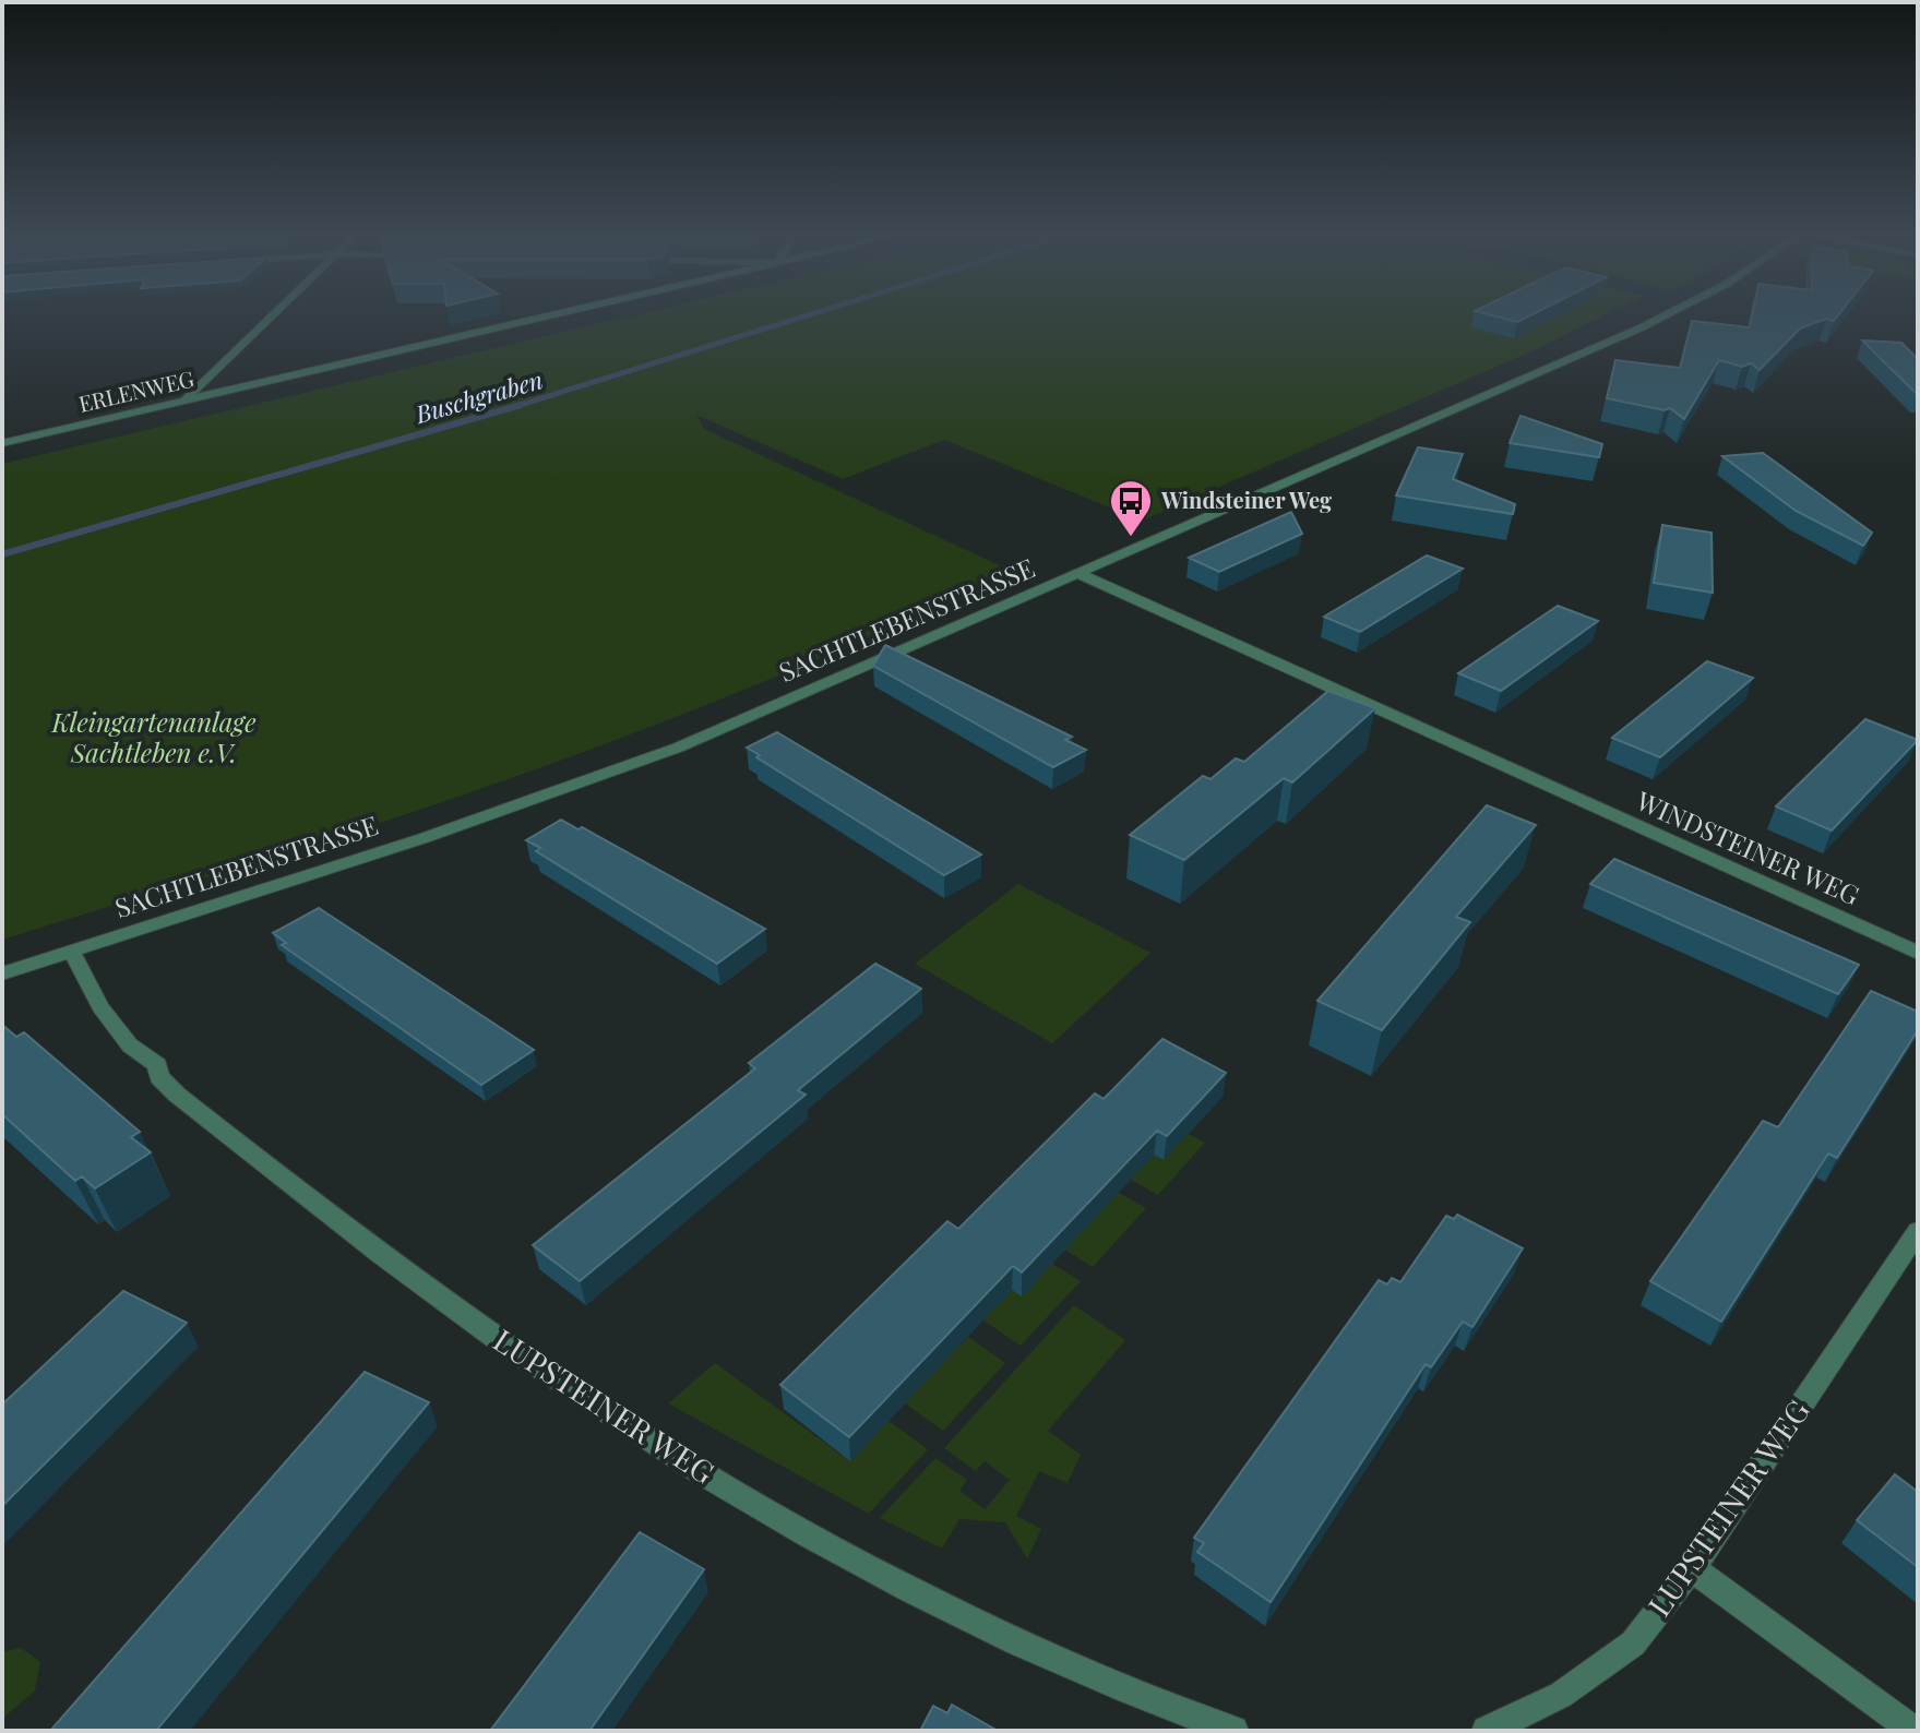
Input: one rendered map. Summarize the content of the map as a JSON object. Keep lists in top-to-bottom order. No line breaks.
{"streets":{"street":["ERLENWEG","SACHTLEBENSTRASSE","WINDSTEINER WEG","LUPSTEINER WEG"]},"crossings":[["SACHTLEBENSTRASSE","WINDSTEINER WEG"],["SACHTLEBENSTRASSE","LUPSTEINER WEG"]],"water":["Buschgraben"],"parks":["Kleingartenanlage Sachtleben e.V."],"places":{"bus stop":["Windsteiner Weg"]}}
